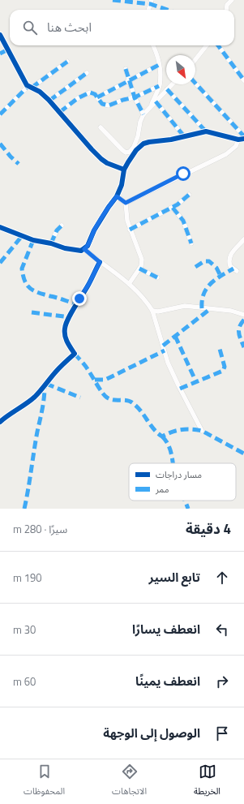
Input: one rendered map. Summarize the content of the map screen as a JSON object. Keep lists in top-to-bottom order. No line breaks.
{"legend":["مسار دراجات","ممر"],"north":"bottom right","page":{"search":"ابحث هنا","heading":["4 دقيقة","سيرًا · 280 m"],"list":[["تابع السير","190 m"],["انعطف يسارًا","30 m"],["انعطف يمينًا","60 m"],"الوصول إلى الوجهة"],"nav":["الخريطة","الاتجاهات","المحفوظات"]}}
